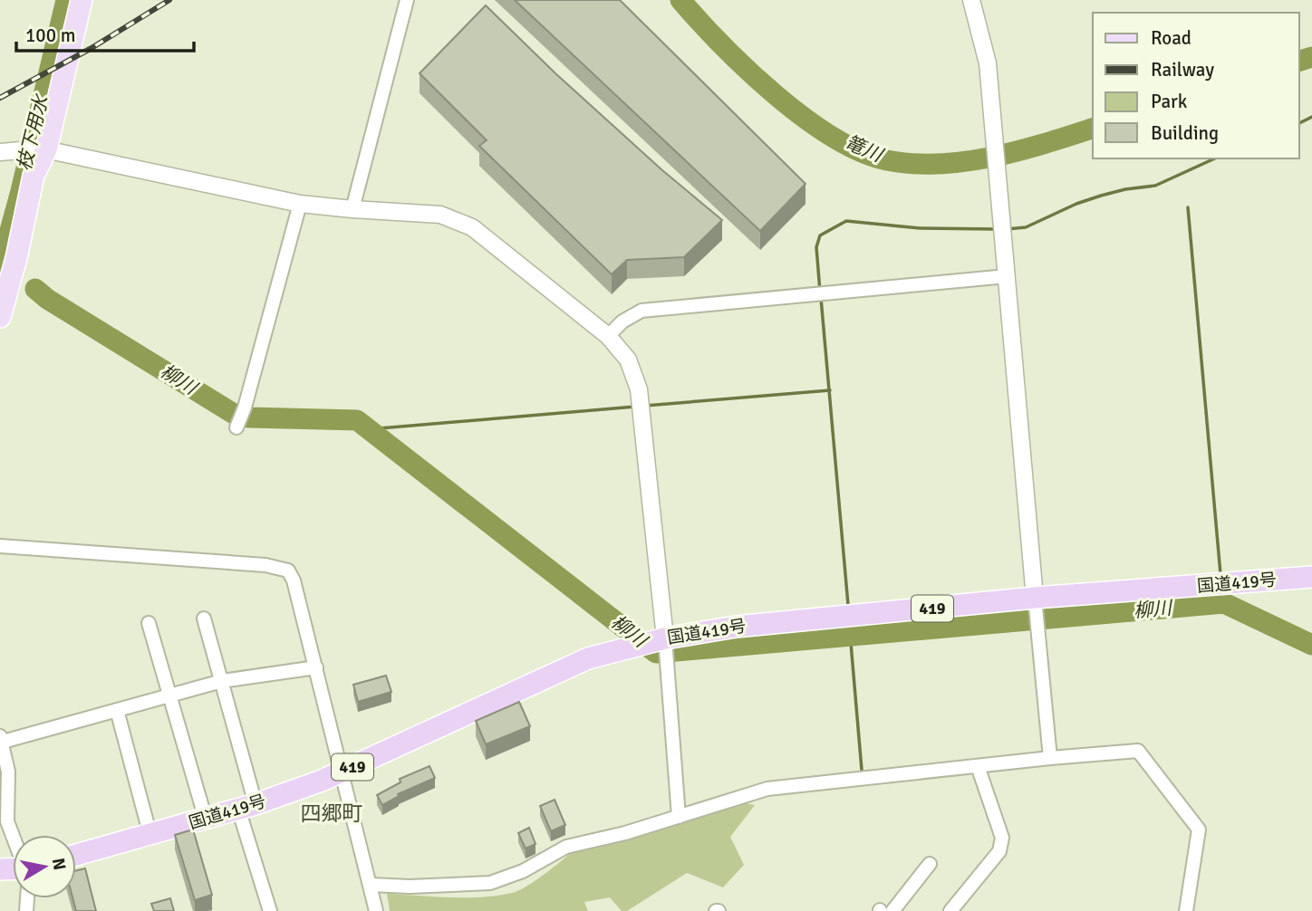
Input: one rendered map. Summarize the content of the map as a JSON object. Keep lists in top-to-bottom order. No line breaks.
{"streets":{"highway":["国道419号","419"]},"districts":["四郷町"],"water":["枝下用水","篭川","柳川"],"legend":["Road","Railway","Park","Building"],"scale_bar":"100 m","north":"right"}
